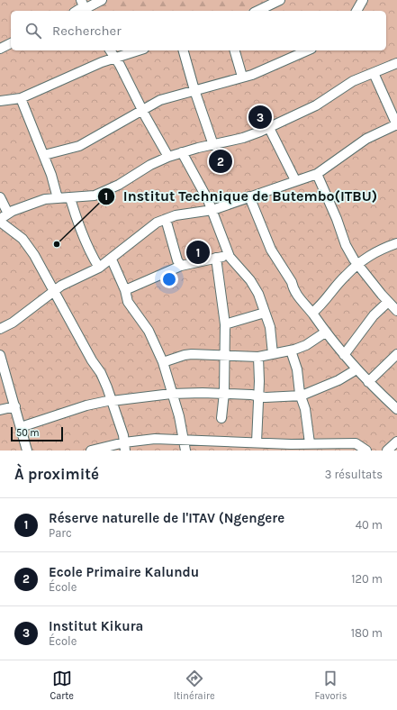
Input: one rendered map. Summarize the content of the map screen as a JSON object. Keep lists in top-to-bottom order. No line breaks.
{"places":["Institut Technique de Butembo(ITBU)"],"scale_bar":"50 m","page":{"search":"Rechercher","pins":["3","2","1"],"scale":"50 m","heading":["À proximité","3 résultats"],"list":[{"mark":"1","name":"Réserve naturelle de l'ITAV (Ngengere","note":"Parc","value":"40 m"},{"mark":"2","name":"Ecole Primaire Kalundu","note":"École","value":"120 m"},{"mark":"3","name":"Institut Kikura","note":"École","value":"180 m"}],"nav":["Carte","Itinéraire","Favoris"]}}
